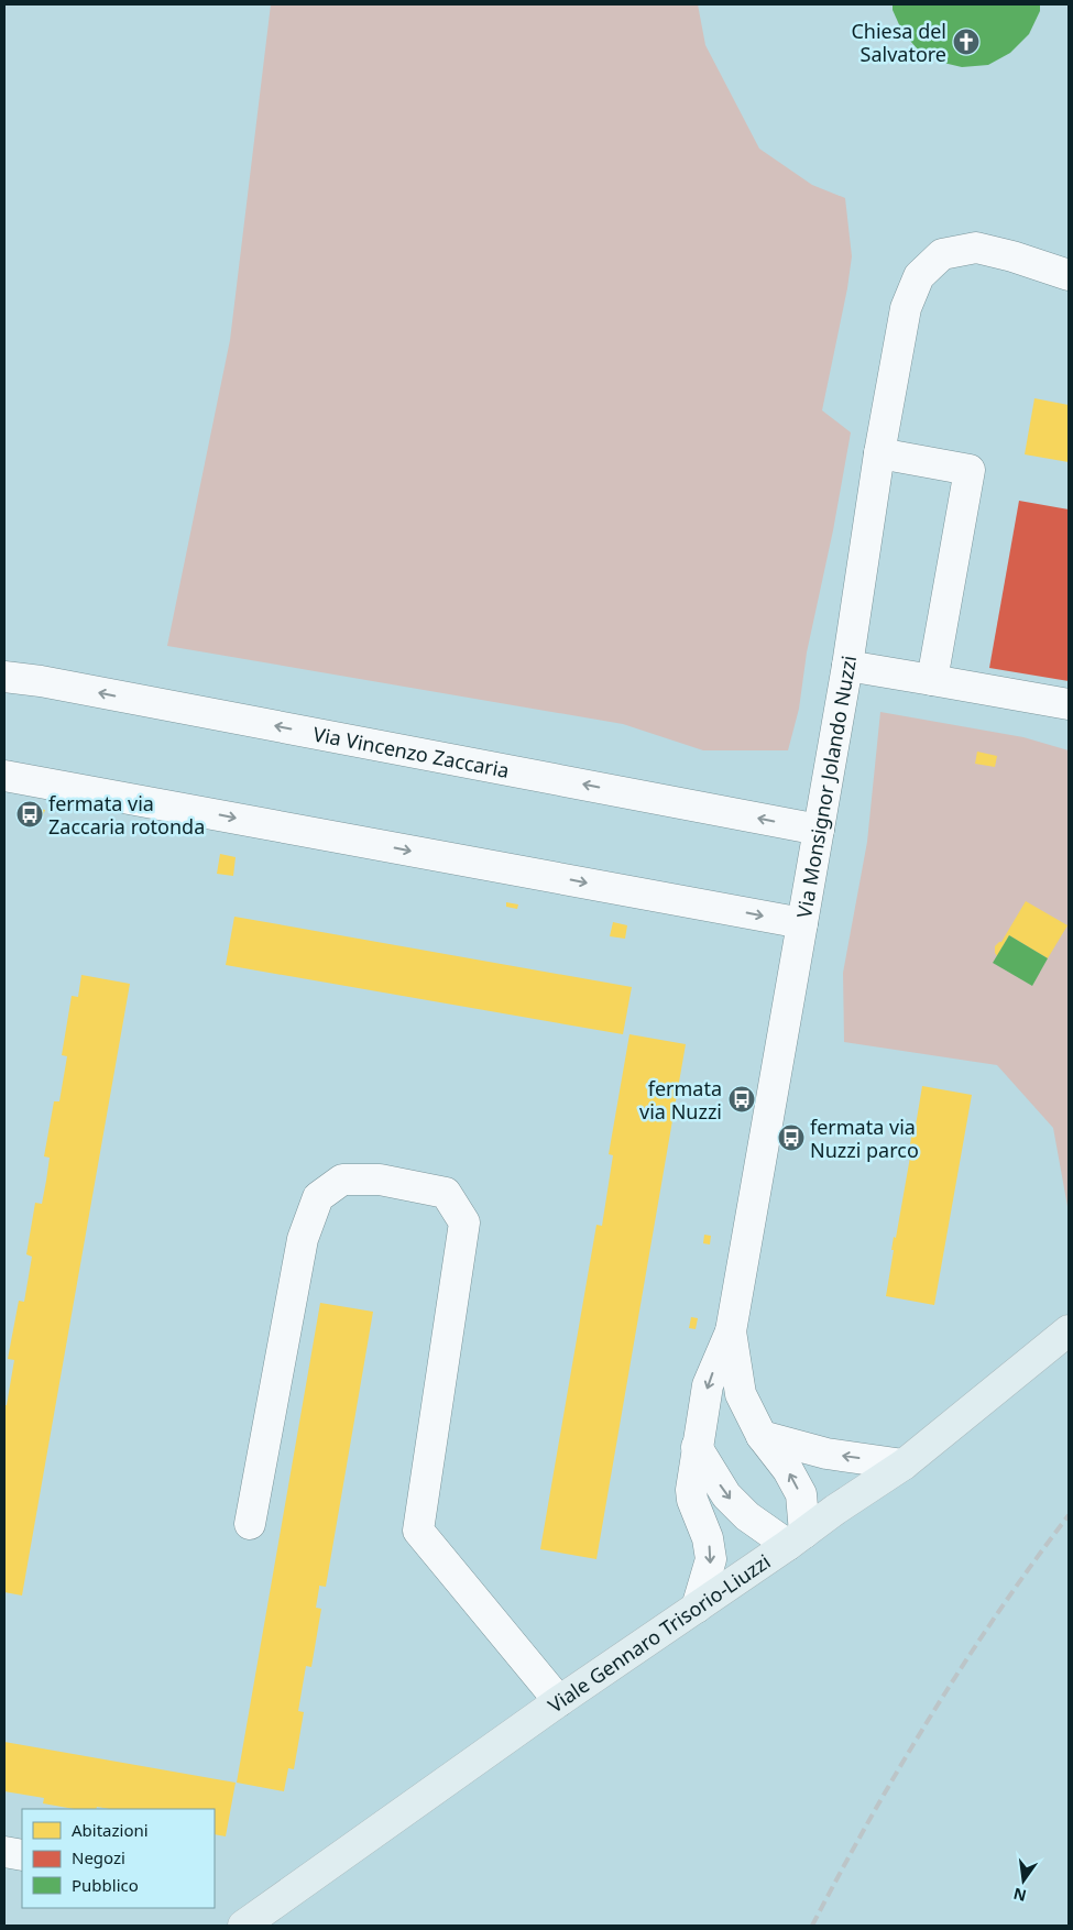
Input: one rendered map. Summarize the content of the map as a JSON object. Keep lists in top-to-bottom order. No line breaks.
{"streets":{"main road":["Viale Gennaro Trisorio-Liuzzi"],"street":["Via Vincenzo Zaccaria","Via Monsignor Jolando Nuzzi"]},"crossings":[["Via Vincenzo Zaccaria","Via Monsignor Jolando Nuzzi"]],"places":{"church":["Chiesa del Salvatore"],"bus stop":["fermata via Zaccaria rotonda","fermata via Nuzzi","fermata via Nuzzi parco"]},"legend":["Abitazioni","Negozi","Pubblico"],"north":"bottom"}
